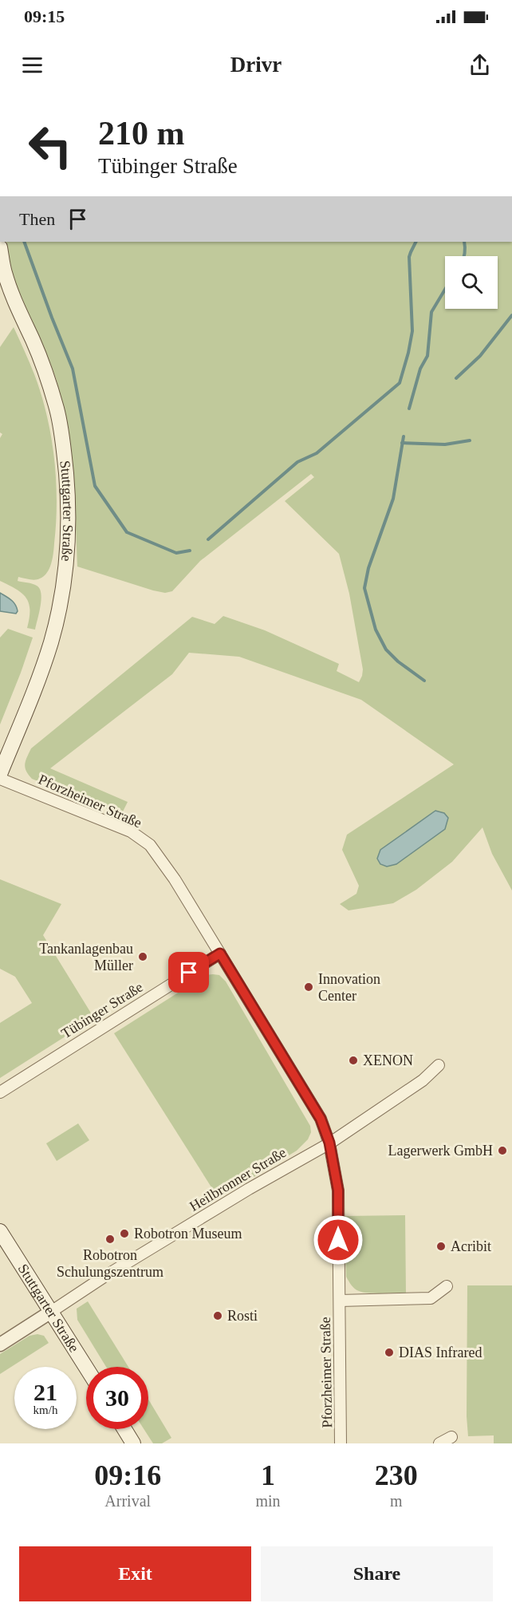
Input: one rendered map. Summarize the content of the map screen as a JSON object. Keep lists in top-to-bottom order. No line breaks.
{"streets":{"main road":["Stuttgarter Straße"],"street":["Pforzheimer Straße","Tübinger Straße","Heilbronner Straße"]},"crossings":[["Stuttgarter Straße","Heilbronner Straße"],["Pforzheimer Straße","Tübinger Straße"],["Pforzheimer Straße","Heilbronner Straße"]],"places":["Tankanlagenbau Müller","Innovation Center","XENON","Lagerwerk GmbH","Robotron Museum","Robotron Schulungszentrum","Acribit","Rosti","DIAS Infrared"],"page":{"status":"09:15","header":"Drivr","turn":["210 m","Tübinger Straße"],"then":"Then","speed":"21 km/h","limit":"30","eta":["09:16","Arrival","1","min","230","m"],"buttons":["Exit","Share"]}}
